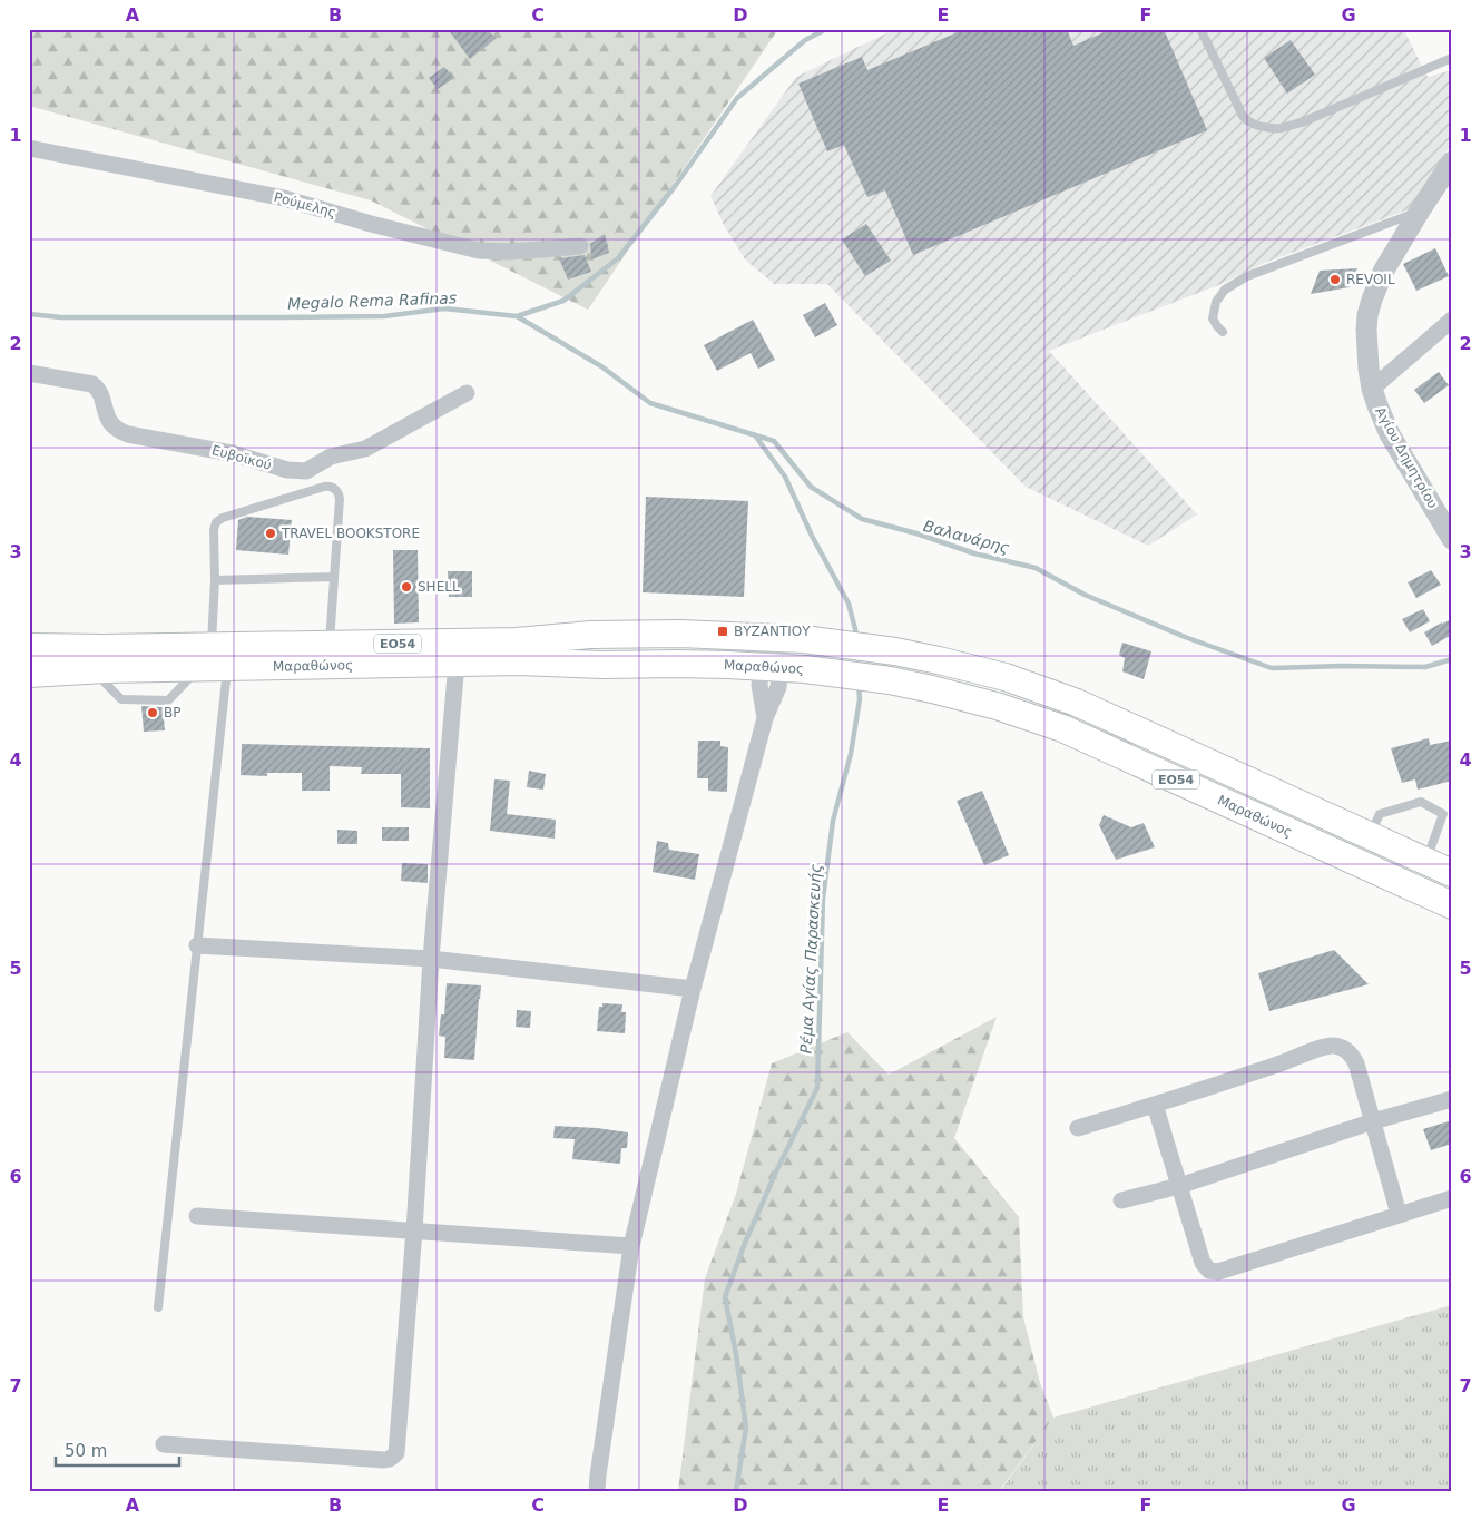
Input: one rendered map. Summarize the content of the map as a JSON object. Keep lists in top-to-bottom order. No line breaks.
{"streets":{"main road":["ΕΟ54","Μαραθώνος"],"street":["Ρούμελης","Ευβοϊκού","Αγίου Δημητρίου"]},"water":["Megalo Rema Rafinas","Βαλανάρης","Ρέμα Αγίας Παρασκευής"],"places":{"other":["REVOIL","TRAVEL BOOKSTORE","SHELL","BP"],"transit":["ΒΥΖΑΝΤΙΟΥ"]},"scale_bar":"50 m","grid":{"columns":["A","B","C","D","E","F","G"],"rows":["1","2","3","4","5","6","7"]}}
